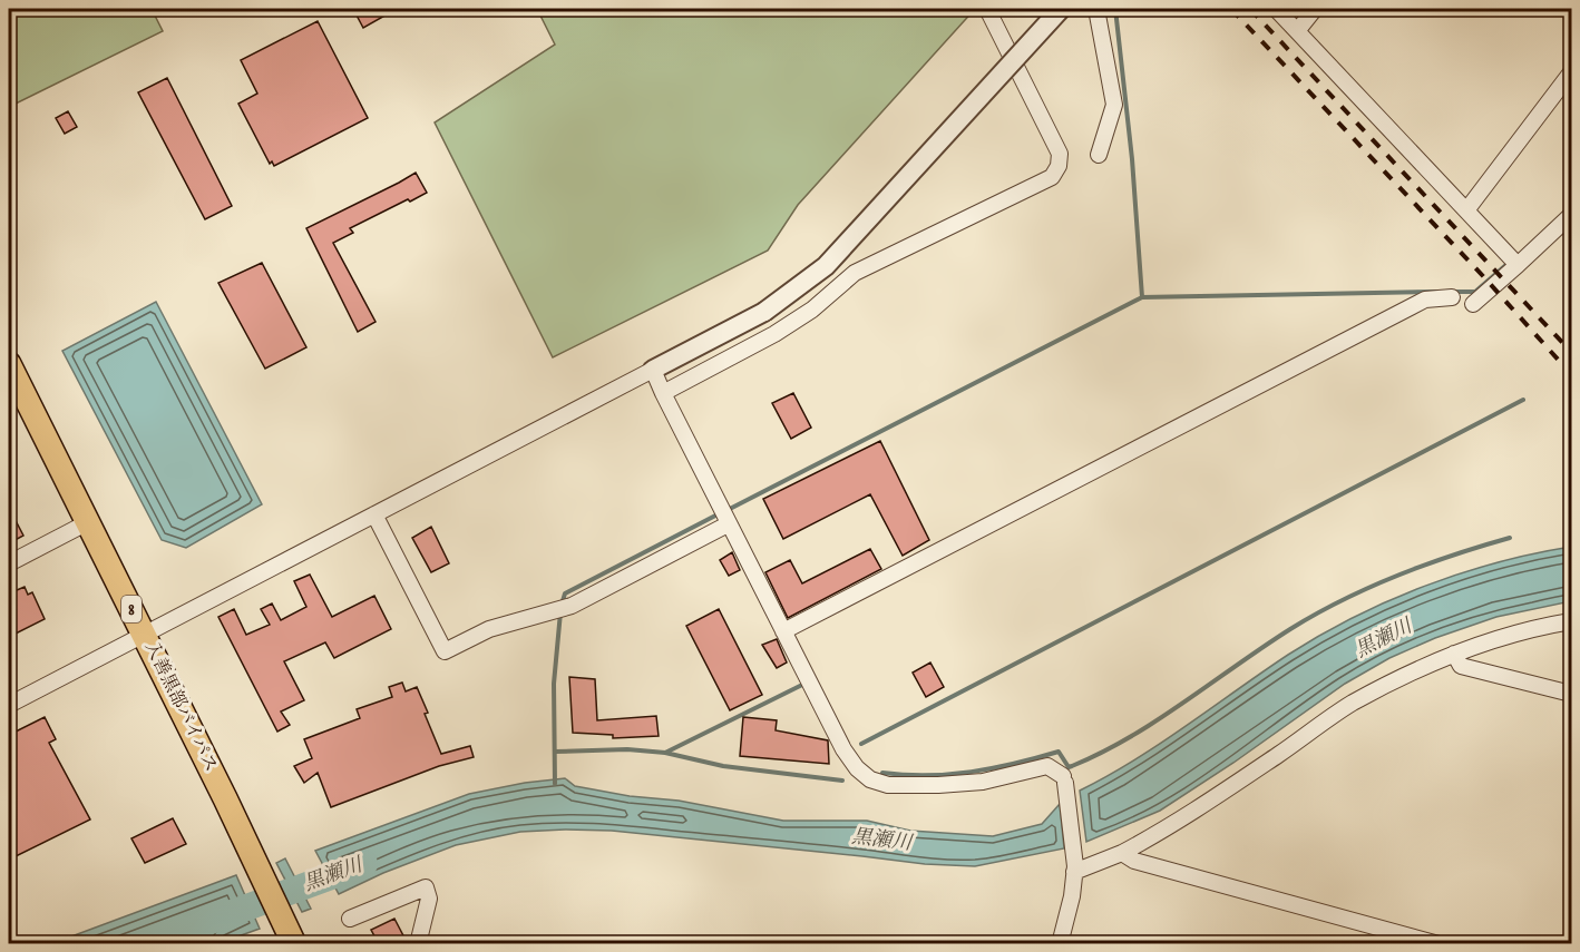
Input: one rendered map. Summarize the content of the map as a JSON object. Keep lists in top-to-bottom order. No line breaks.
{"streets":{"highway":["8","入善黒部バイパス"]},"water":["黒瀬川"]}
